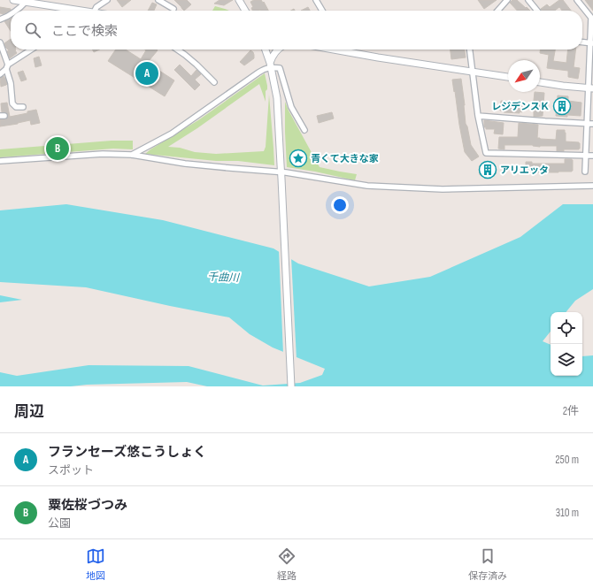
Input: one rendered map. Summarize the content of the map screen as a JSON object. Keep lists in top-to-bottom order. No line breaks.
{"water":["千曲川"],"places":{"building":["レジデンスＫ","アリエッタ"],"place":["青くて大きな家"]},"north":"bottom left","page":{"search":"ここで検索","pins":["A","B"],"heading":["周辺","2件"],"list":[{"mark":"A","name":"フランセーズ悠こうしょく","note":"スポット","value":"250 m"},{"mark":"B","name":"粟佐桜づつみ","note":"公園","value":"310 m"}],"nav":["地図","経路","保存済み"]}}
